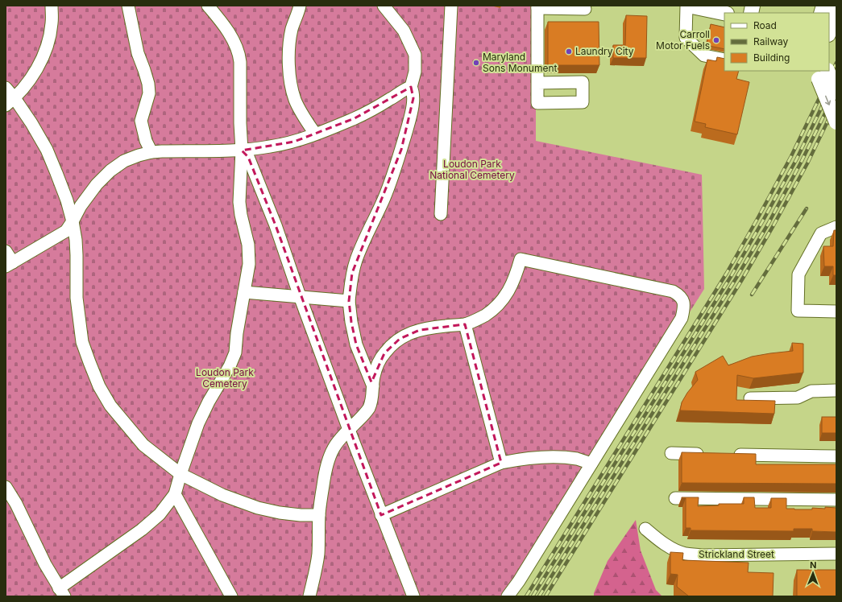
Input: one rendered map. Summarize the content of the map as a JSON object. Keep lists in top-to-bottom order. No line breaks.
{"streets":{"street":["Strickland Street"]},"parks":["Loudon Park National Cemetery","Loudon Park Cemetery"],"places":["Carroll Motor Fuels","Laundry City","Maryland Sons Monument"],"legend":["Road","Railway","Building"],"north":"top"}
